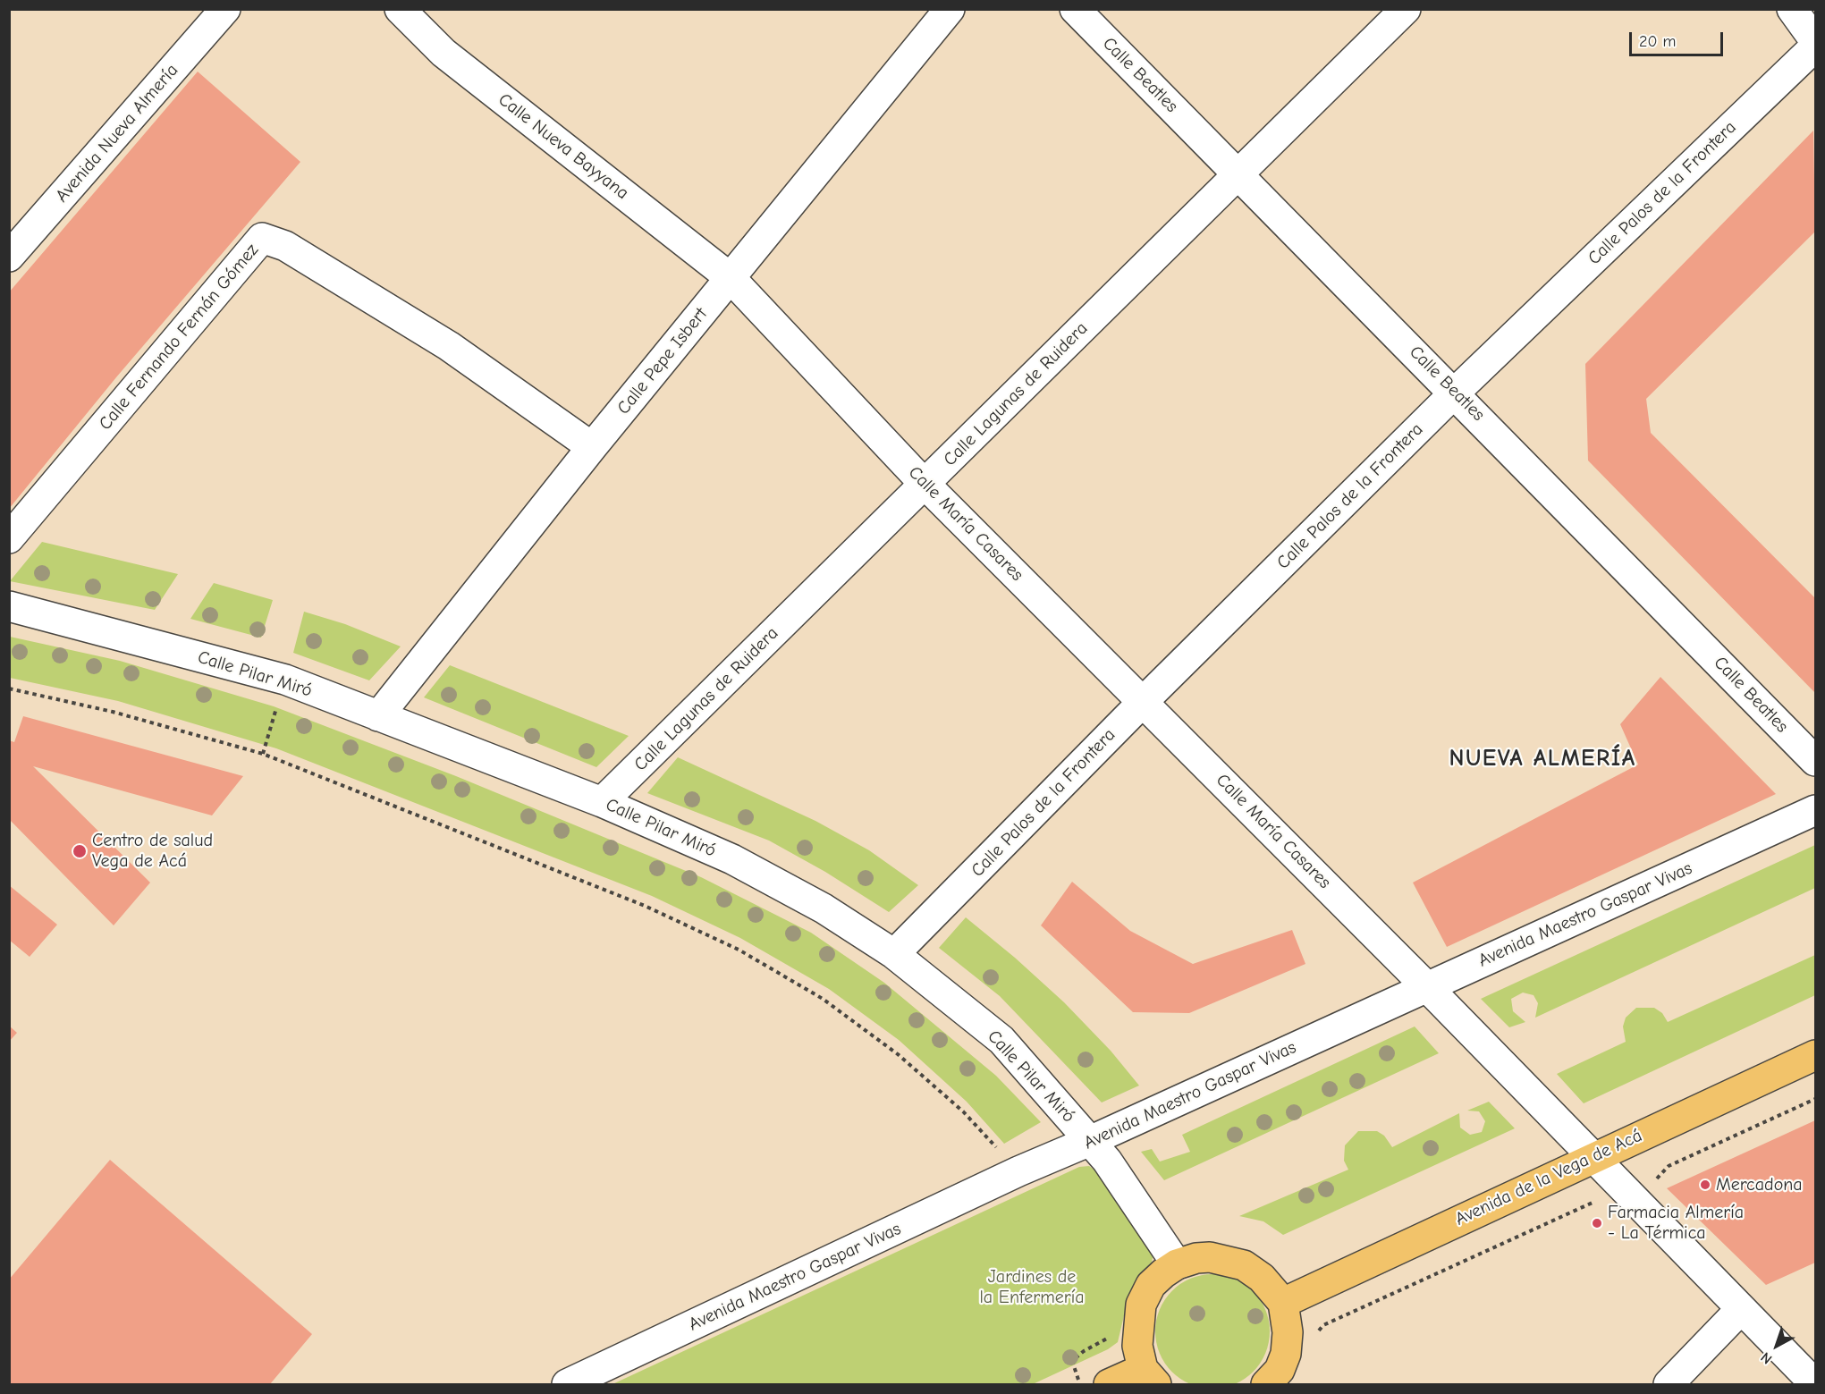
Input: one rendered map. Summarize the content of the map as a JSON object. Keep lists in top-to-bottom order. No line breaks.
{"streets":{"main road":["Avenida de la Vega de Acá"],"street":["Calle Beatles","Avenida Nueva Almería","Calle Nueva Bayyana","Calle Palos de la Frontera","Calle Fernando Fernán Gómez","Calle Pepe Isbert","Calle Lagunas de Ruidera","Calle María Casares","Calle Pilar Miró","Avenida Maestro Gaspar Vivas"]},"crossings":[["Calle Beatles","Calle Palos de la Frontera"],["Calle Beatles","Calle Lagunas de Ruidera"],["Calle Nueva Bayyana","Calle Pepe Isbert"],["Calle Nueva Bayyana","Calle María Casares"],["Calle Palos de la Frontera","Calle María Casares"],["Calle Palos de la Frontera","Calle Pilar Miró"],["Calle Fernando Fernán Gómez","Calle Pepe Isbert"],["Calle Pepe Isbert","Calle María Casares"],["Calle Pepe Isbert","Calle Pilar Miró"],["Calle Lagunas de Ruidera","Calle María Casares"],["Calle Lagunas de Ruidera","Calle Pilar Miró"],["Calle María Casares","Avenida Maestro Gaspar Vivas"],["Calle María Casares","Avenida de la Vega de Acá"],["Calle Pilar Miró","Avenida Maestro Gaspar Vivas"]],"districts":["NUEVA ALMERÍA"],"parks":["Jardines de la Enfermería"],"places":["Centro de salud Vega de Acá","Mercadona","Farmacia Almería - La Térmica"],"scale_bar":"20 m","north":"bottom left"}
